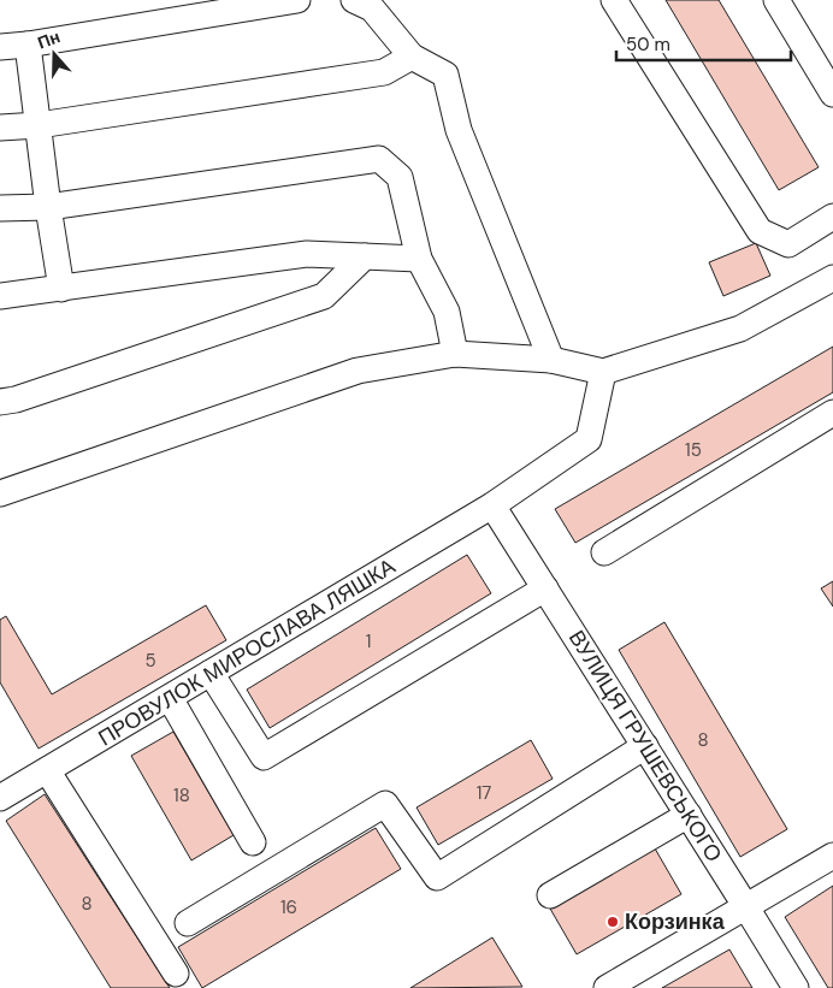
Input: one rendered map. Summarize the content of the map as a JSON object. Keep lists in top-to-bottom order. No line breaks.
{"streets":{"street":["ПРОВУЛОК МИРОСЛАВА ЛЯШКА","ВУЛИЦЯ ГРУШЕВСЬКОГО"]},"crossings":[["ПРОВУЛОК МИРОСЛАВА ЛЯШКА","ВУЛИЦЯ ГРУШЕВСЬКОГО"]],"places":["Корзинка"],"house_numbers":["15","1","5","8","17","18","8","16"],"scale_bar":"50 m","north":"top"}
